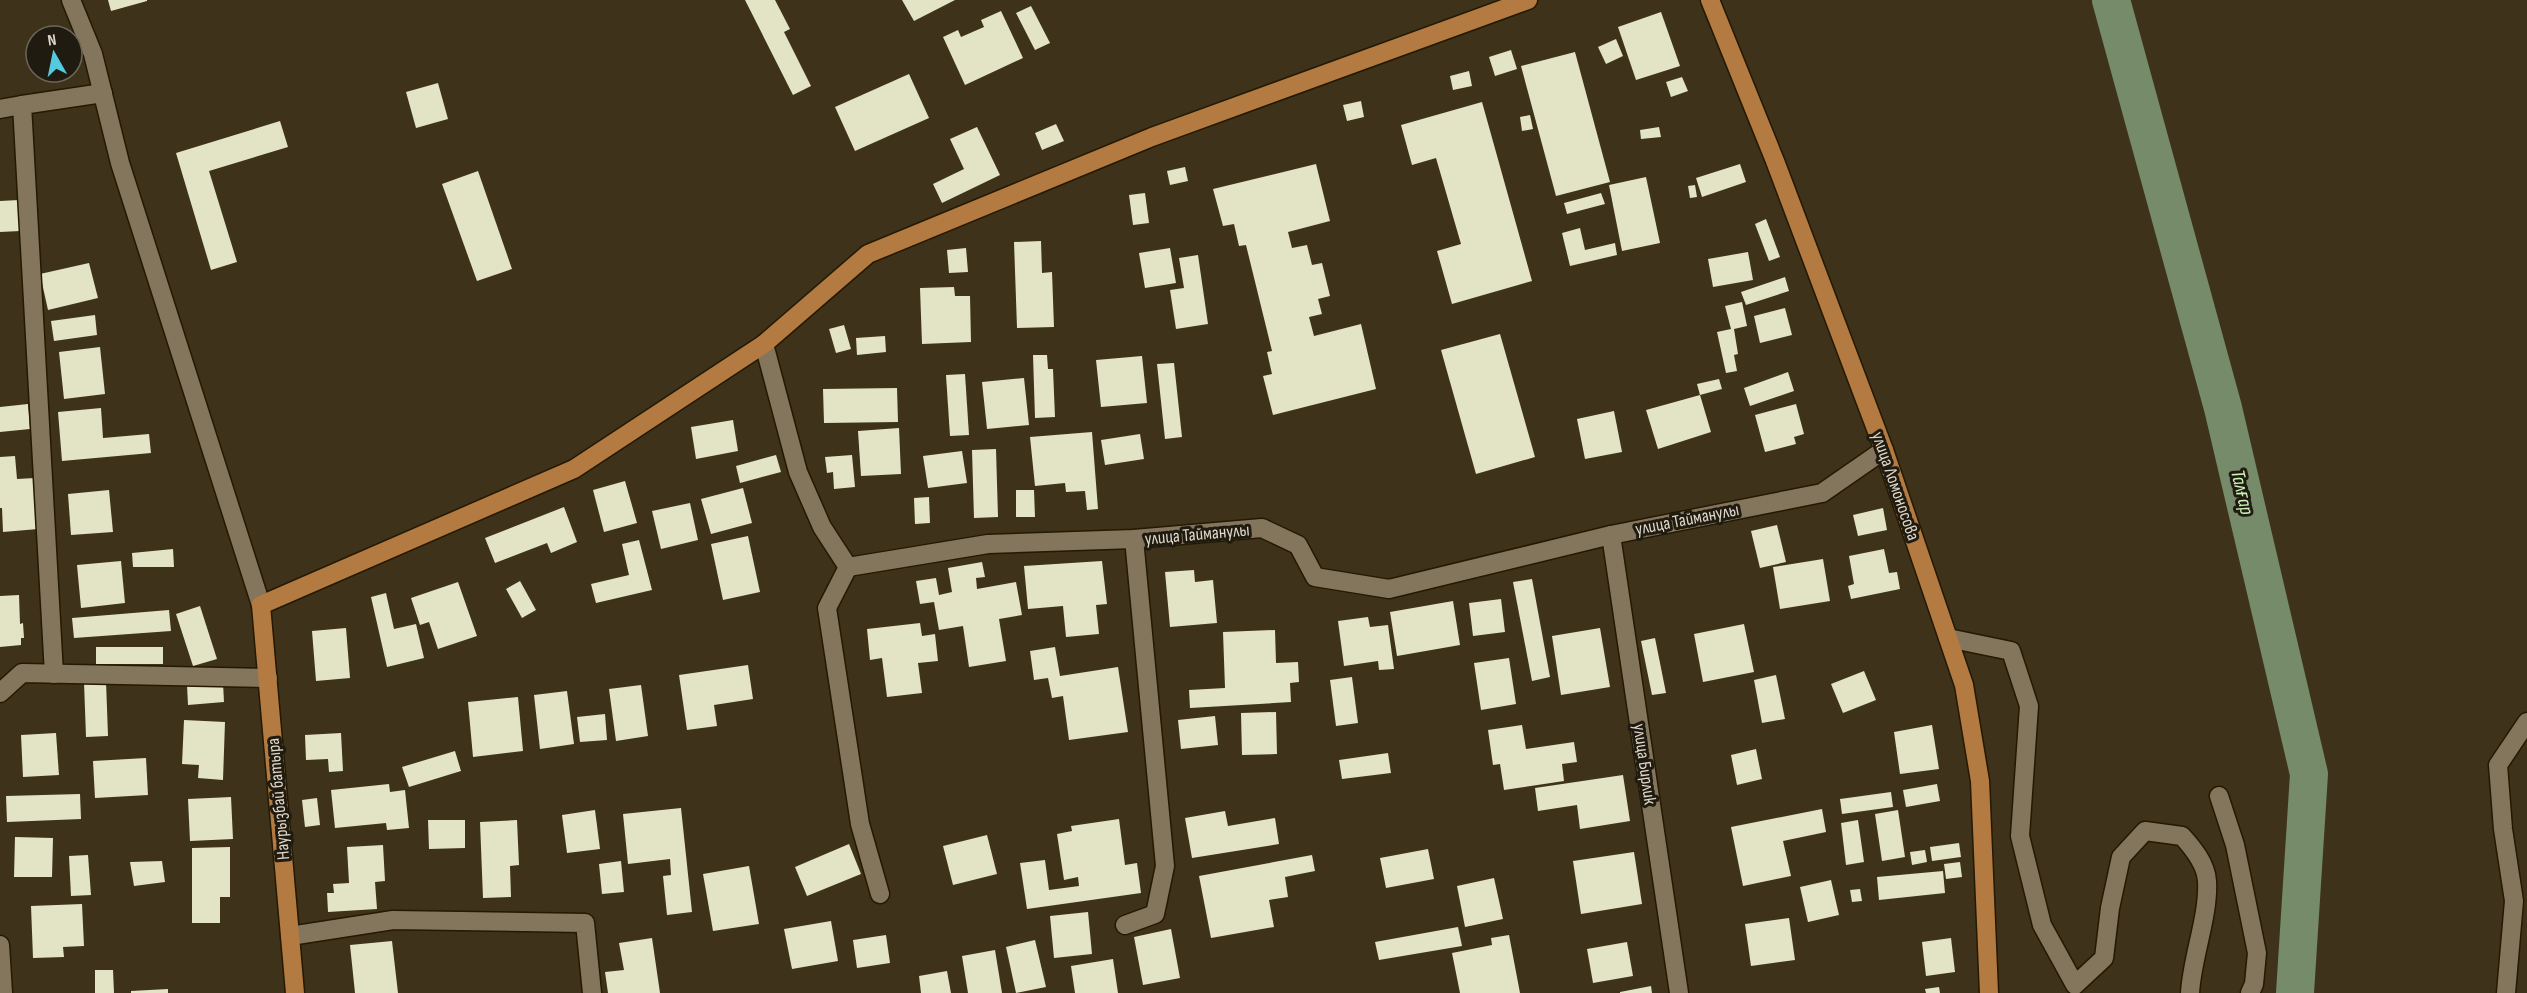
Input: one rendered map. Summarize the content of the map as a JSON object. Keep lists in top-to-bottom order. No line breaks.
{"streets":{"main road":["улица Ломоносова","Наурызбай батыра"],"street":["улица Тайманулы","улица Бирлик"]},"crossings":[["улица Ломоносова","улица Тайманулы"],["улица Тайманулы","улица Бирлик"]],"water":["Талғар"],"north":"top"}
